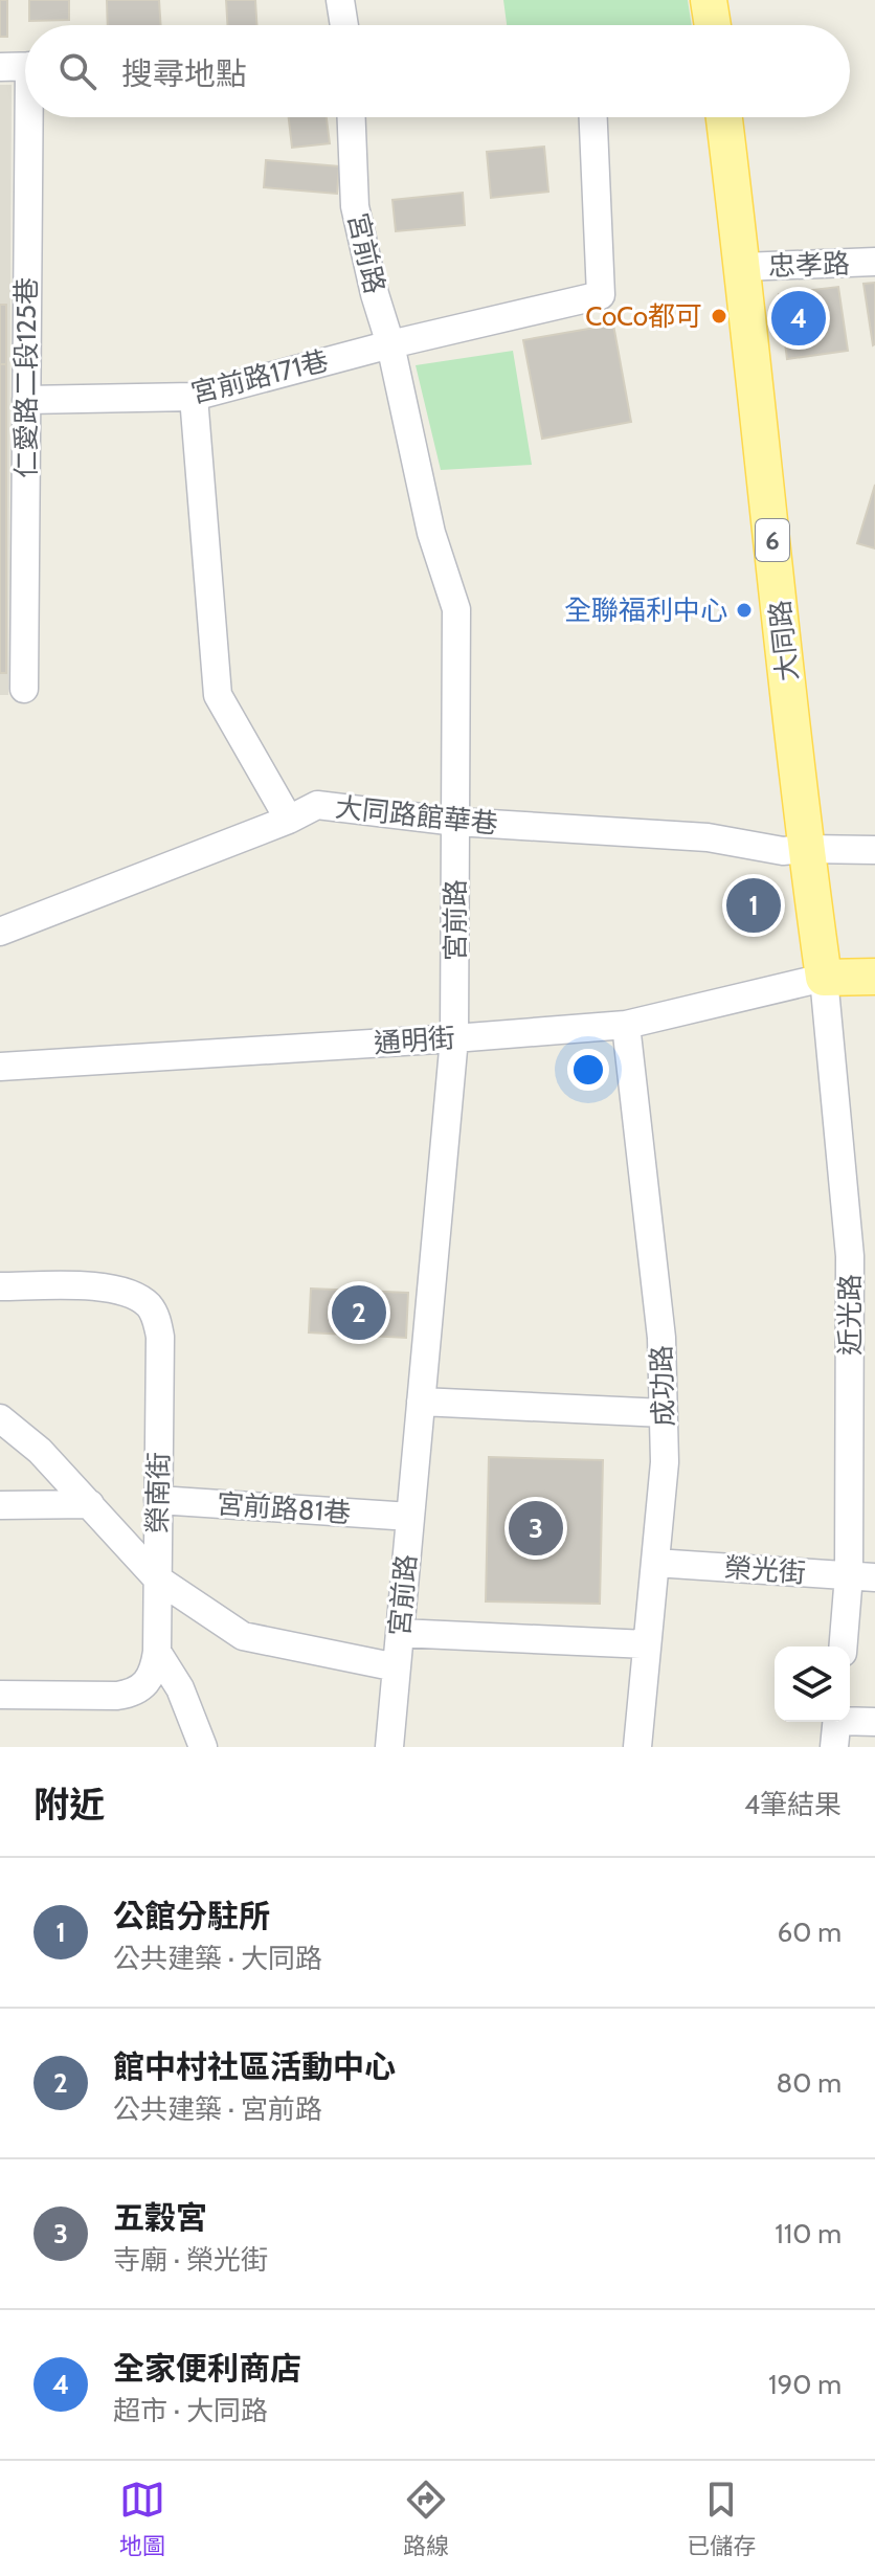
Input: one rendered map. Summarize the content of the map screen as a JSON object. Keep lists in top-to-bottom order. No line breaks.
{"streets":{"main road":["6","大同路"],"street":["宮前路","忠孝路","宮前路171巷","仁愛路二段125巷","大同路館華巷","通明街","近光路","成功路","榮南街","宮前路81巷","榮光街"]},"crossings":[["宮前路","宮前路171巷"],["宮前路","大同路館華巷"],["宮前路","通明街"],["宮前路","宮前路81巷"],["忠孝路","大同路"],["宮前路171巷","仁愛路二段125巷"],["大同路","大同路館華巷"],["大同路","通明街"],["大同路","近光路"],["通明街","近光路"],["通明街","成功路"],["近光路","榮光街"],["成功路","榮光街"],["榮南街","宮前路81巷"]],"places":["CoCo都可","全聯福利中心"],"page":{"search":"搜尋地點","pins":["4","1","2","3"],"heading":["附近","4筆結果"],"list":[{"mark":"1","name":"公館分駐所","note":"公共建築 · 大同路","value":"60 m"},{"mark":"2","name":"館中村社區活動中心","note":"公共建築 · 宮前路","value":"80 m"},{"mark":"3","name":"五穀宮","note":"寺廟 · 榮光街","value":"110 m"},{"mark":"4","name":"全家便利商店","note":"超市 · 大同路","value":"190 m"}],"nav":["地圖","路線","已儲存"]}}
